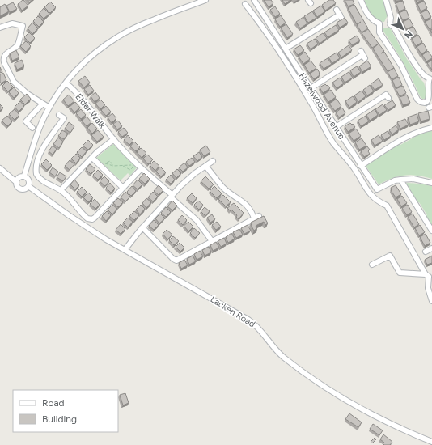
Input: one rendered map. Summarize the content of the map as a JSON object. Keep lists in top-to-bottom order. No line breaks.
{"streets":{"street":["Hazelwood Avenue","Elder Walk","Lacken Road"]},"legend":["Road","Building"],"north":"bottom right"}
